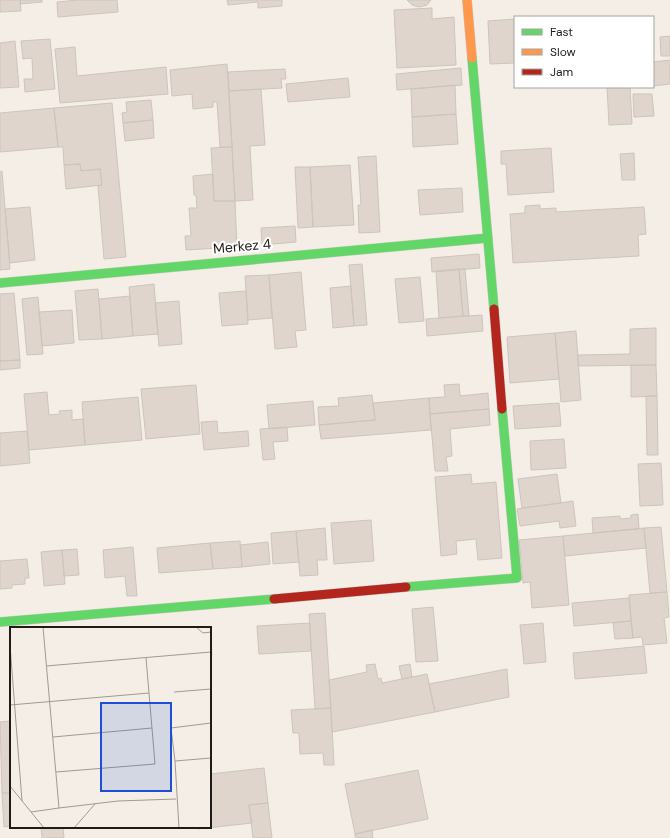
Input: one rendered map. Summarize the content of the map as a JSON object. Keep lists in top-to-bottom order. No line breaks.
{"streets":{"street":["Merkez 4"]},"legend":["Fast","Slow","Jam"]}
